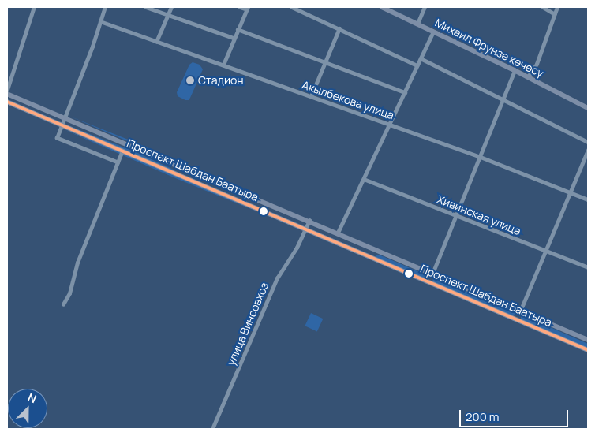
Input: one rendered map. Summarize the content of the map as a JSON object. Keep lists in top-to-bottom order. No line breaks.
{"streets":{"main road":["Михаил Фрунзе көчөсү","Проспект Шабдан Баатыра"],"street":["Акылбекова улица","Хивинская улица","улица Винсовхоз"]},"crossings":[["Проспект Шабдан Баатыра","улица Винсовхоз"]],"places":["Стадион"],"scale_bar":"200 m","north":"top right"}
